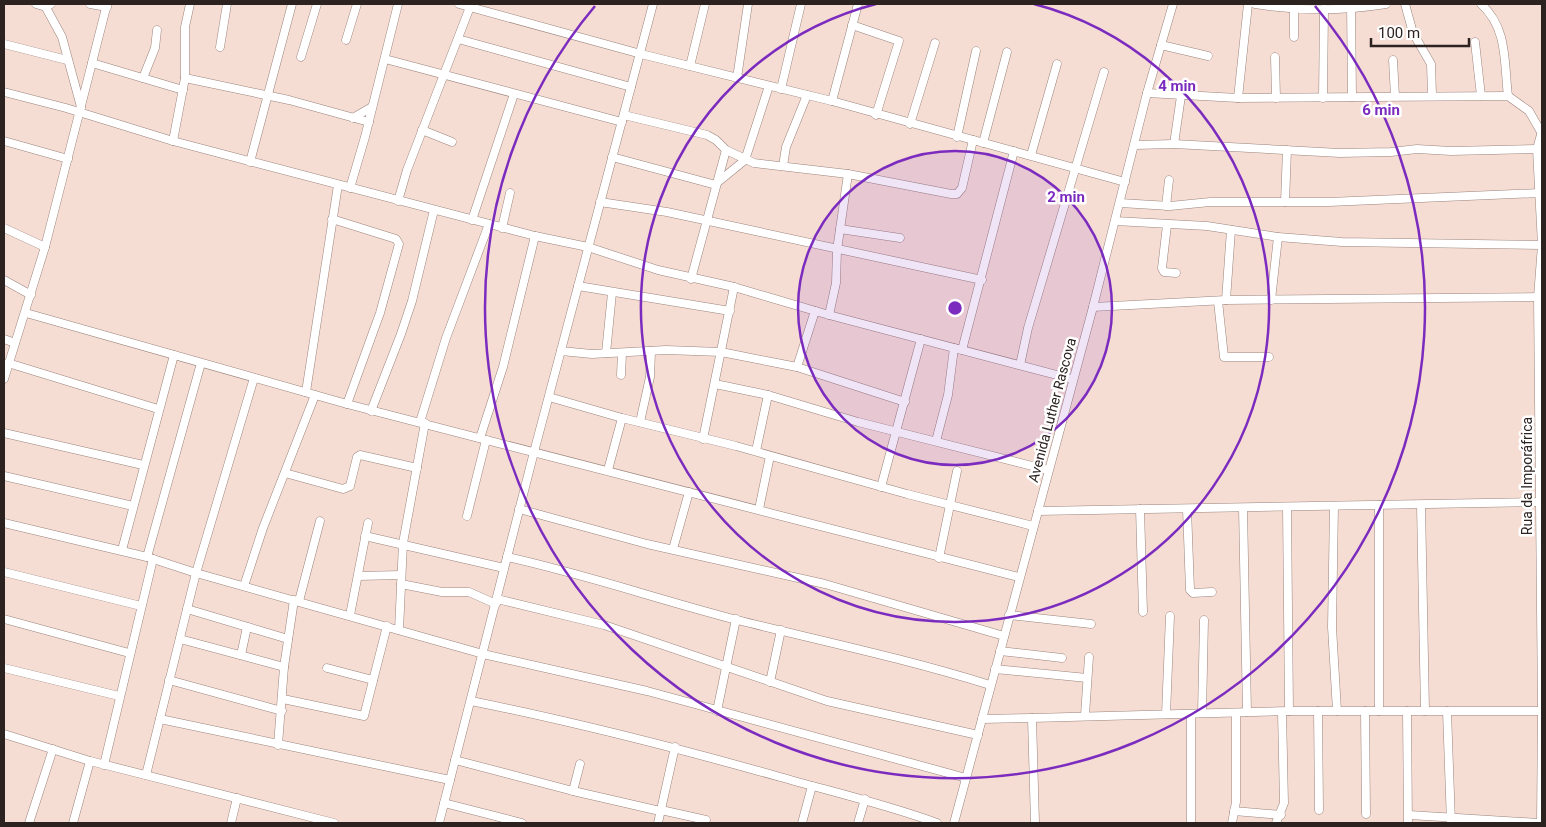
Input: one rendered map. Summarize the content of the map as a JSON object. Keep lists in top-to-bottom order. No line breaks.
{"streets":{"street":["Avenida Luther Rascova","Rua da Imporáfrica"]},"scale_bar":"100 m","rings":["4 min","6 min","2 min"]}
